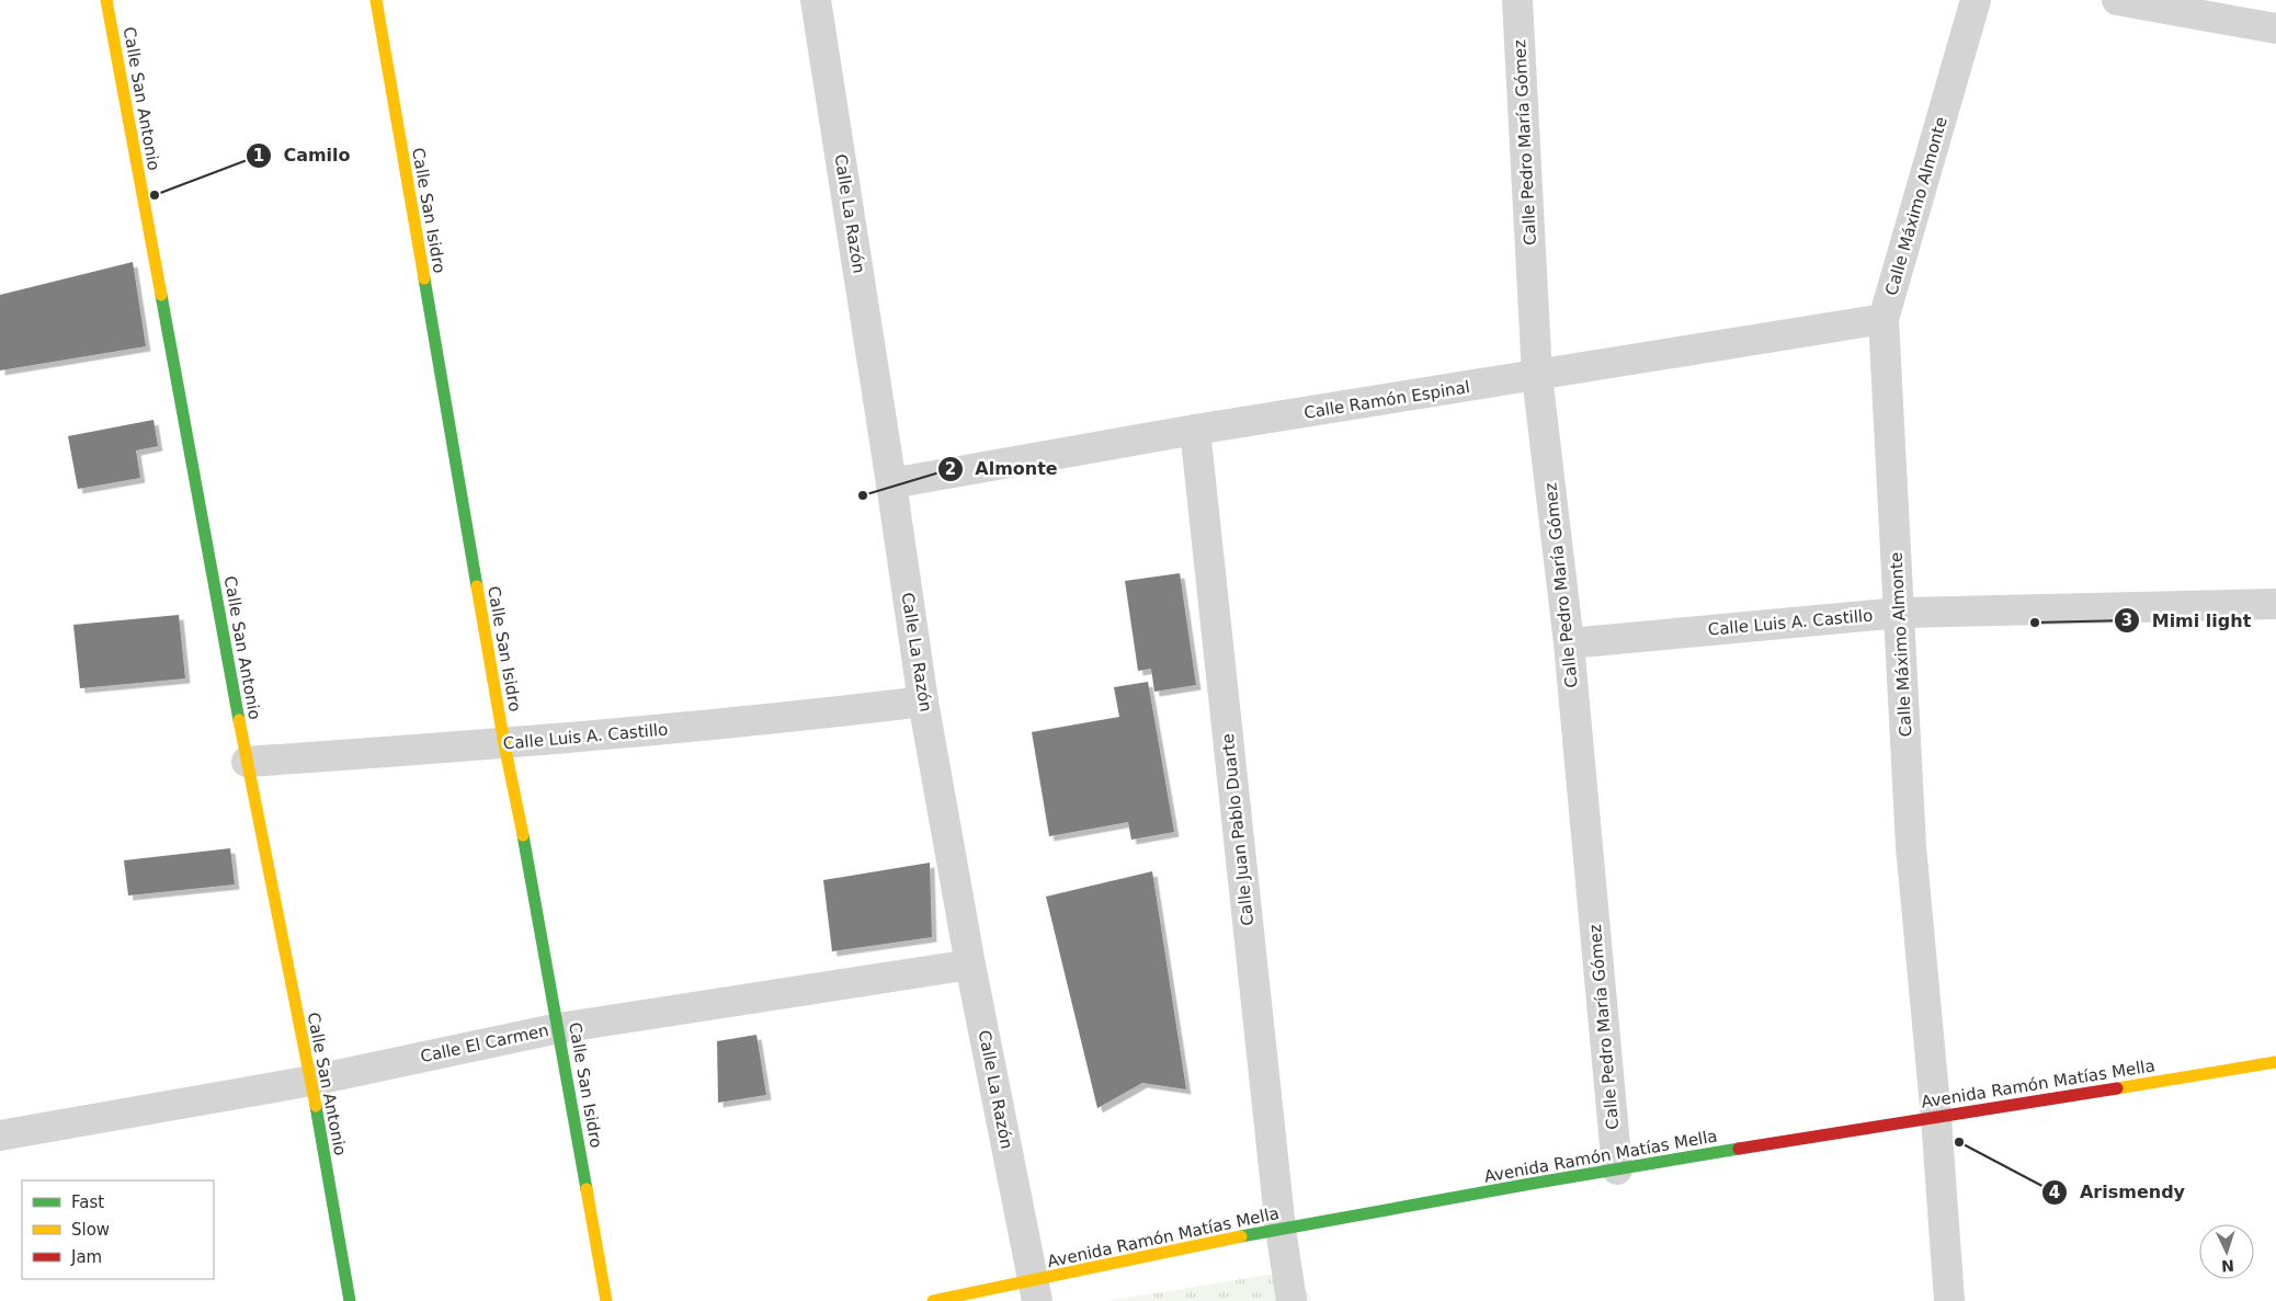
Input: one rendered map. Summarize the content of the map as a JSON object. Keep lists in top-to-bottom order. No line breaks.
{"streets":{"street":["Calle San Antonio","Calle Pedro María Gómez","Calle Máximo Almonte","Calle San Isidro","Calle La Razón","Calle Ramón Espinal","Calle Luis A. Castillo","Calle Juan Pablo Duarte","Calle El Carmen","Avenida Ramón Matías Mella"]},"crossings":[["Calle San Antonio","Calle Luis A. Castillo"],["Calle San Antonio","Calle El Carmen"],["Calle Pedro María Gómez","Calle Ramón Espinal"],["Calle Pedro María Gómez","Calle Luis A. Castillo"],["Calle Pedro María Gómez","Avenida Ramón Matías Mella"],["Calle Máximo Almonte","Calle Ramón Espinal"],["Calle Máximo Almonte","Calle Luis A. Castillo"],["Calle Máximo Almonte","Avenida Ramón Matías Mella"],["Calle San Isidro","Calle Luis A. Castillo"],["Calle San Isidro","Calle El Carmen"],["Calle La Razón","Calle Ramón Espinal"],["Calle La Razón","Calle Luis A. Castillo"],["Calle La Razón","Calle El Carmen"],["Calle La Razón","Avenida Ramón Matías Mella"],["Calle Ramón Espinal","Calle Juan Pablo Duarte"],["Calle Juan Pablo Duarte","Avenida Ramón Matías Mella"]],"places":["Camilo","Almonte","Mimi light","Arismendy"],"legend":["Fast","Slow","Jam"],"north":"bottom"}
